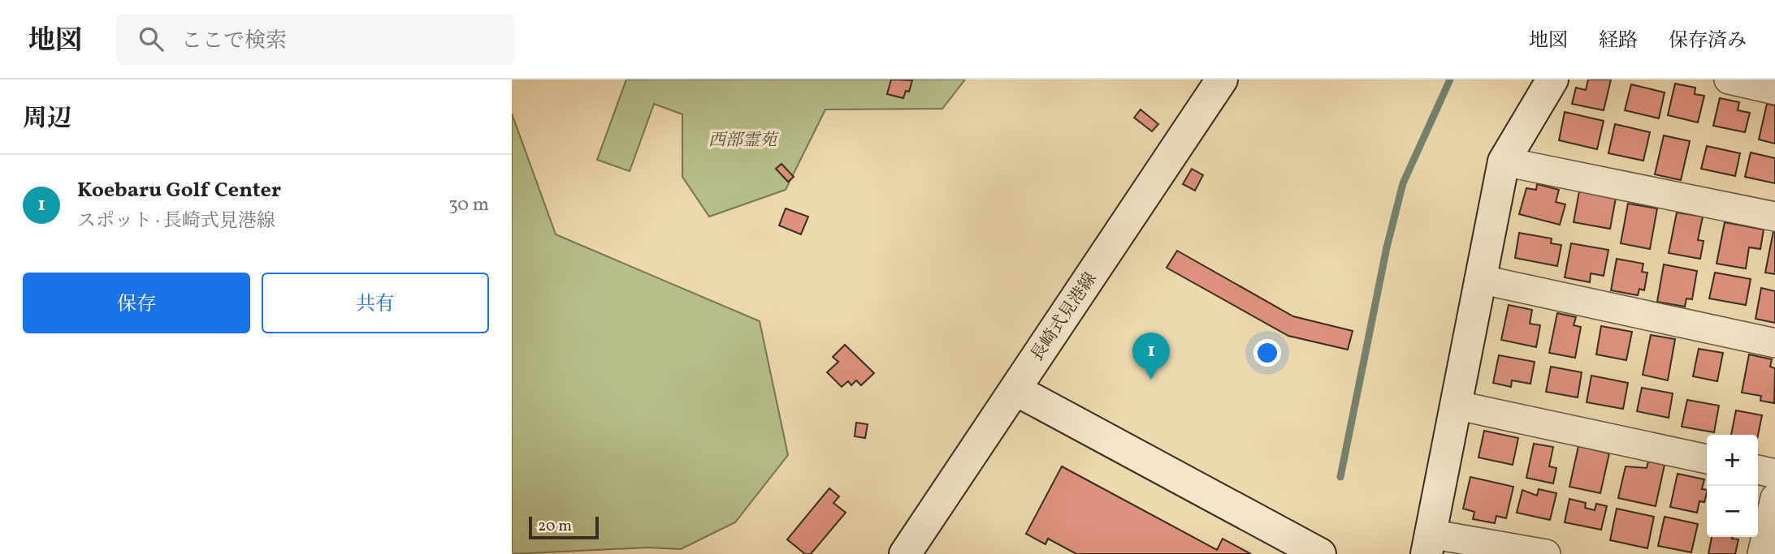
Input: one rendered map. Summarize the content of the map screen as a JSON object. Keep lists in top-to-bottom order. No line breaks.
{"streets":{"street":["長崎式見港線"]},"parks":["西部霊苑"],"scale_bar":"20 m","page":{"header":"地図","search":"ここで検索","nav":["地図","経路","保存済み"],"heading":"周辺","list":[{"mark":"1","name":"Koebaru Golf Center","note":"スポット · 長崎式見港線","value":"30 m"}],"buttons":["保存","共有"],"pins":"1","map_buttons":["+","−"],"scale":"20 m"}}
